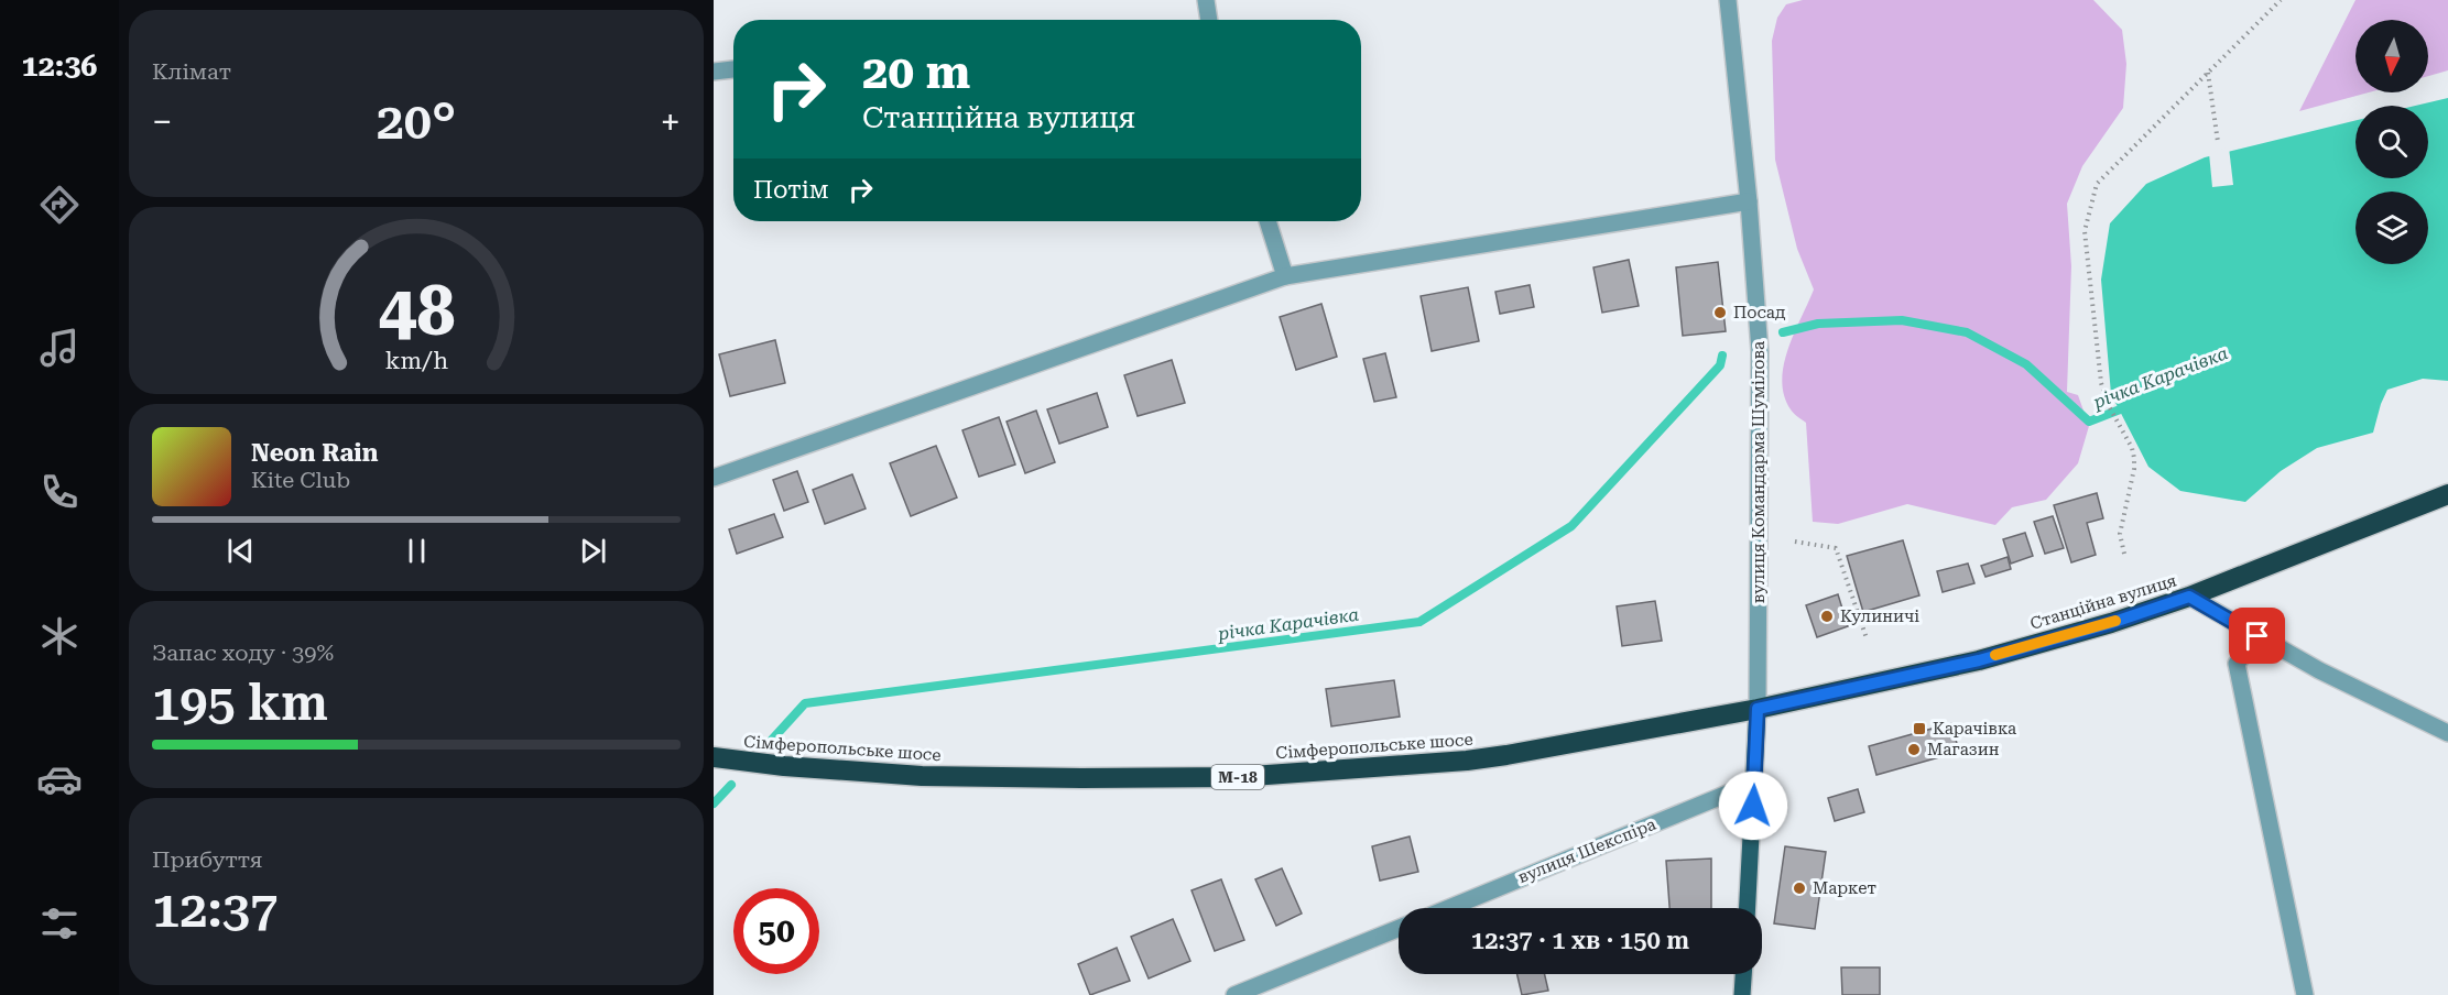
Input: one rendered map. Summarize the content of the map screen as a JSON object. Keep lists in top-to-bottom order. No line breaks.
{"streets":{"highway":["Станційна вулиця","Сімферопольське шосе","М-18"],"street":["вулиця Командарма Шумілова","вулиця Шекспіра"]},"crossings":[["вулиця Командарма Шумілова","Станційна вулиця"],["вулиця Командарма Шумілова","Сімферопольське шосе"],["Станційна вулиця","Сімферопольське шосе"]],"water":["річка Карачівка"],"places":{"other":["Посад","Кулиничі","Магазин","Маркет"],"transit":["Карачівка"]},"north":"bottom","page":{"tabs":"12:36","tile":["Клімат",["Запас ходу · 39%","195 km"],["Прибуття","12:37"]],"turn":["20 m","Станційна вулиця"],"heat":["−","20°","+"],"then":"Потім","song":["Neon Rain","Kite Club"],"limit":"50","trip":"12:37 · 1 хв · 150 m","gauge":["48","km/h"]}}
